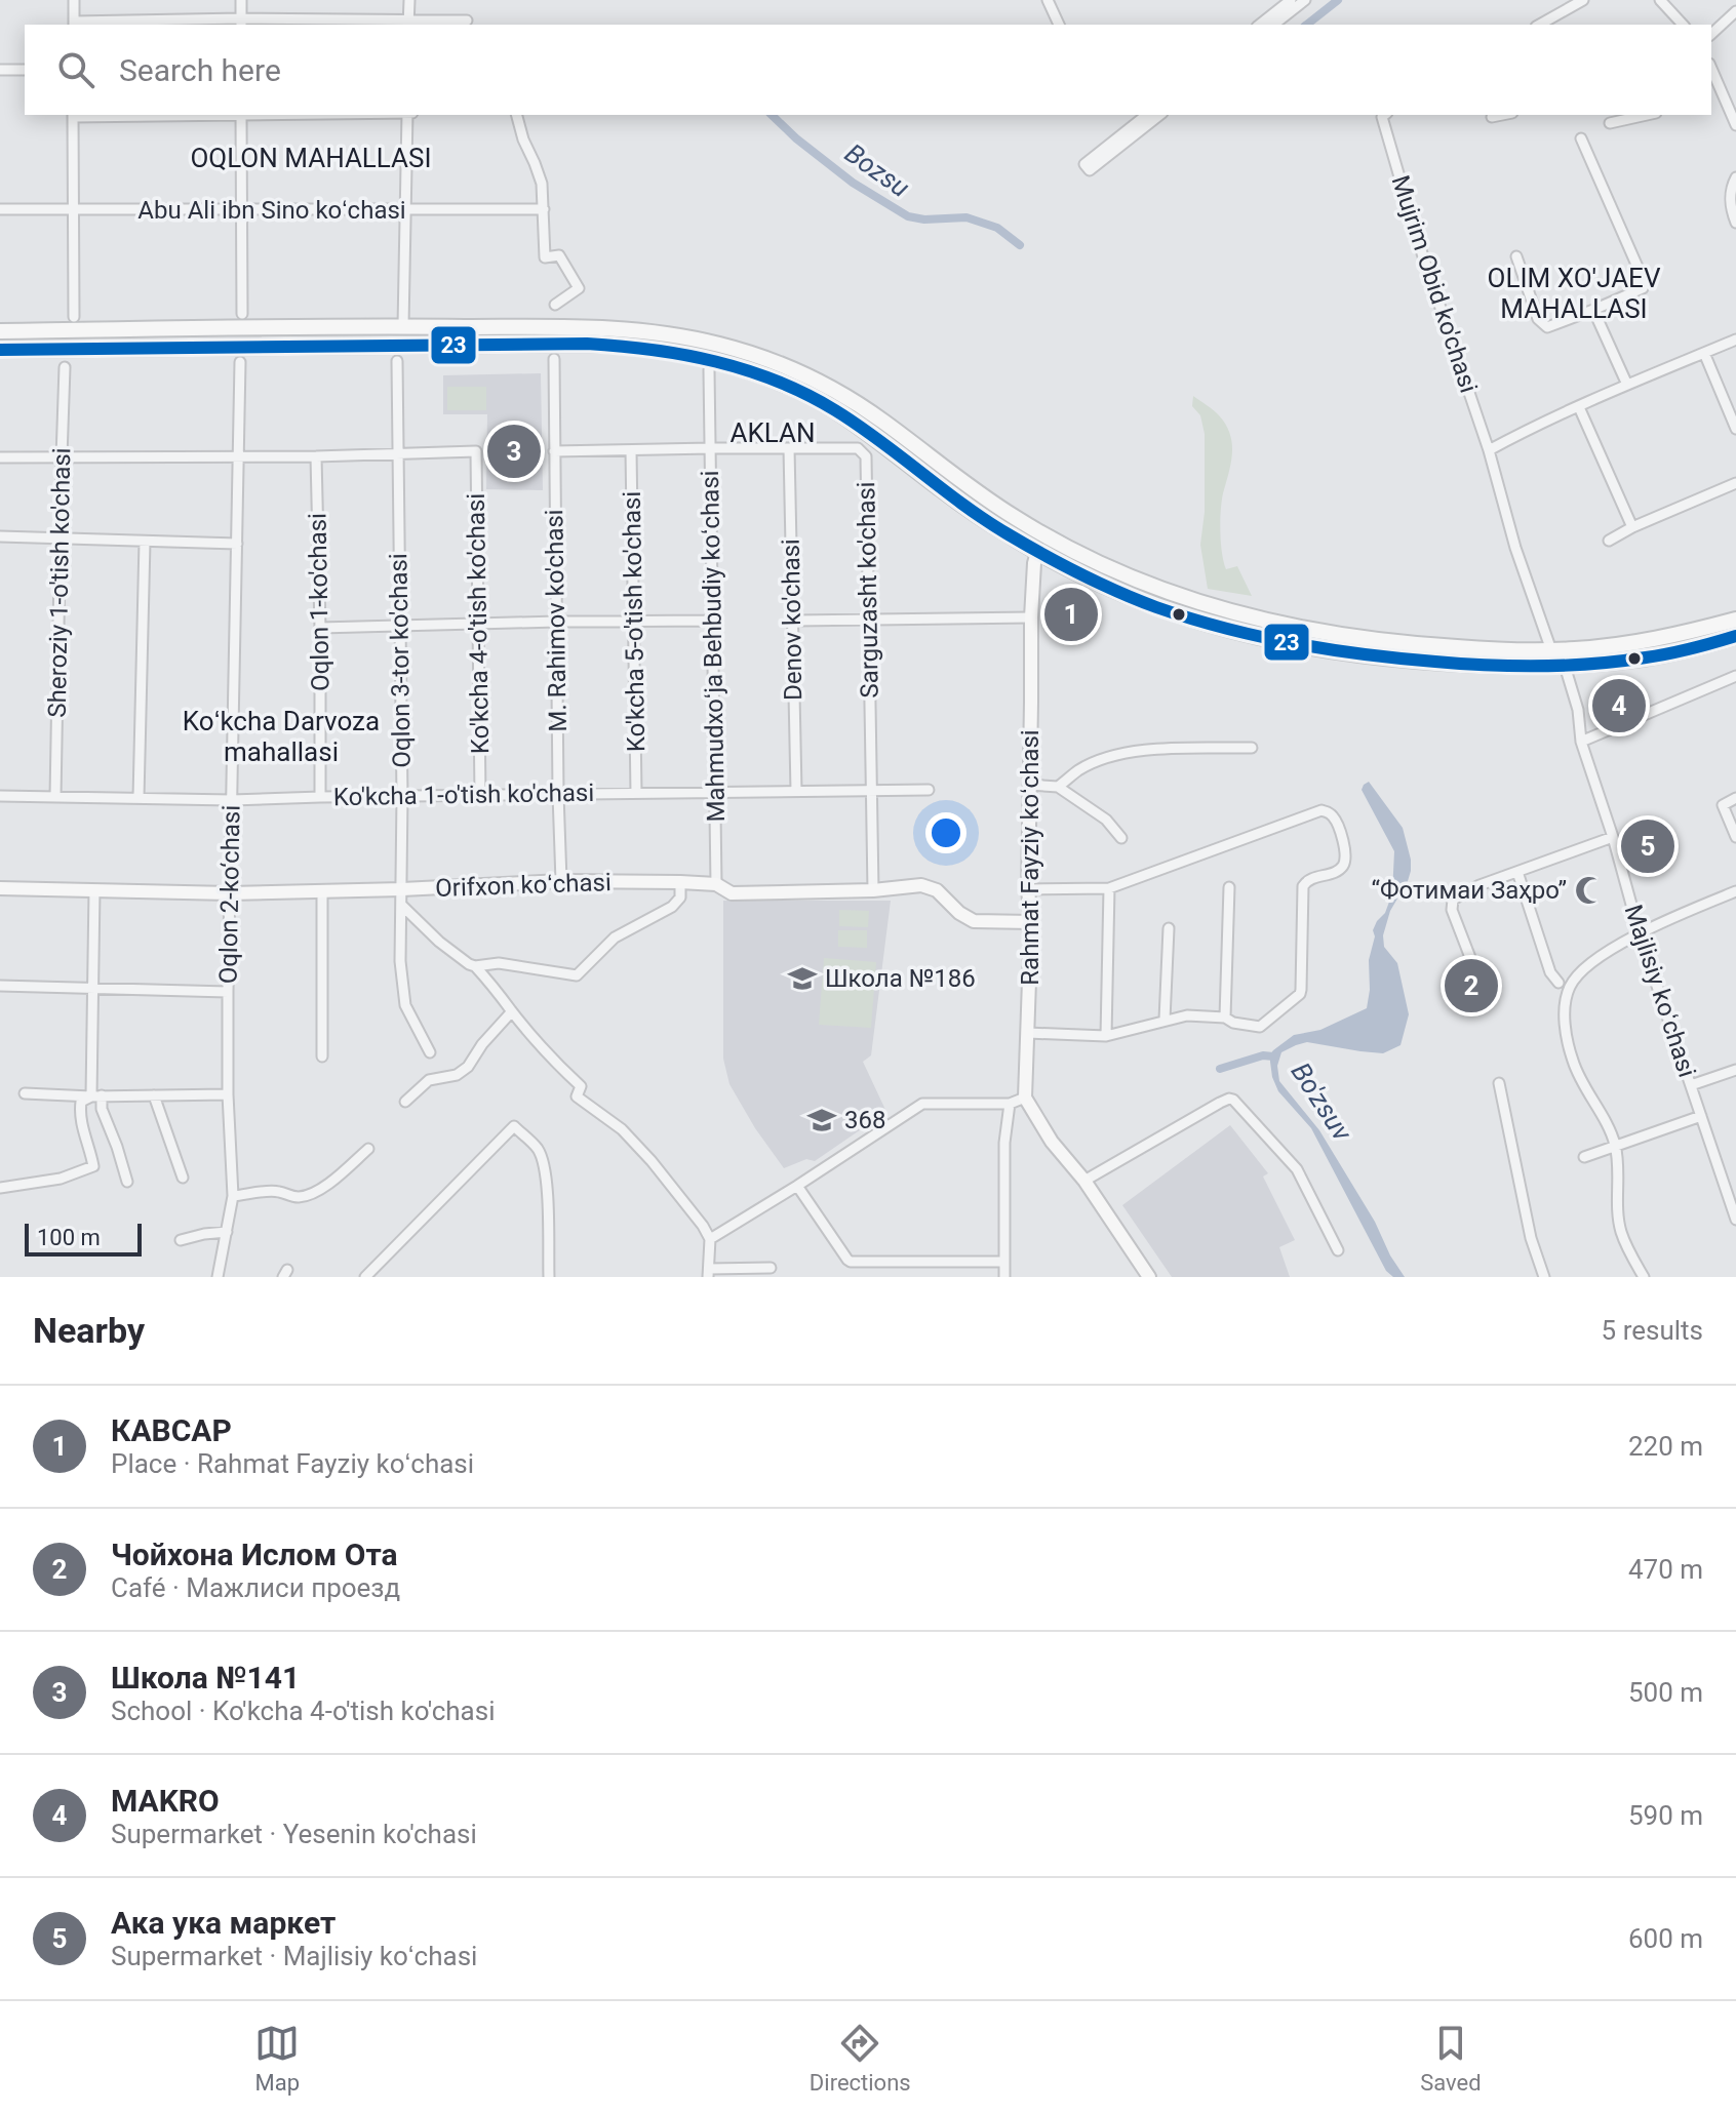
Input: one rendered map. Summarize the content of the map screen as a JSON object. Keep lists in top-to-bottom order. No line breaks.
{"streets":{"street":["Abu Ali ibn Sino koʻchasi","Mujrim Obid ko'chasi","Sheroziy 1-o'tish ko'chasi","Sarguzasht ko'chasi","Oqlon 1-ko'chasi","Denov ko'chasi","M. Rahimov ko'chasi","Ko'kcha 5-o'tish ko'chasi","Ko'kcha 4-o'tish ko'chasi","Mahmudxoʻja Behbudiy koʻchasi","Oqlon 3-tor ko'chasi","Ko'kcha 1-o'tish ko'chasi","Rahmat Fayziy koʻchasi","Orifxon koʻchasi","Oqlon 2-ko‘chasi","Majlisiy koʻchasi"]},"crossings":[["Sheroziy 1-o'tish ko'chasi","Ko'kcha 1-o'tish ko'chasi"],["Sarguzasht ko'chasi","Denov ko'chasi"],["Sarguzasht ko'chasi","M. Rahimov ko'chasi"],["Sarguzasht ko'chasi","Ko'kcha 5-o'tish ko'chasi"],["Sarguzasht ko'chasi","Mahmudxoʻja Behbudiy koʻchasi"],["Sarguzasht ko'chasi","Ko'kcha 1-o'tish ko'chasi"],["Sarguzasht ko'chasi","Orifxon koʻchasi"],["Oqlon 1-ko'chasi","Ko'kcha 1-o'tish ko'chasi"],["Denov ko'chasi","Ko'kcha 1-o'tish ko'chasi"],["M. Rahimov ko'chasi","Ko'kcha 1-o'tish ko'chasi"],["M. Rahimov ko'chasi","Orifxon koʻchasi"],["Ko'kcha 5-o'tish ko'chasi","Ko'kcha 1-o'tish ko'chasi"],["Ko'kcha 4-o'tish ko'chasi","Oqlon 3-tor ko'chasi"],["Ko'kcha 4-o'tish ko'chasi","Ko'kcha 1-o'tish ko'chasi"],["Mahmudxoʻja Behbudiy koʻchasi","Ko'kcha 1-o'tish ko'chasi"],["Mahmudxoʻja Behbudiy koʻchasi","Orifxon koʻchasi"],["Oqlon 3-tor ko'chasi","Ko'kcha 1-o'tish ko'chasi"],["Oqlon 3-tor ko'chasi","Orifxon koʻchasi"],["Ko'kcha 1-o'tish ko'chasi","Oqlon 2-ko‘chasi"],["Rahmat Fayziy koʻchasi","Orifxon koʻchasi"],["Orifxon koʻchasi","Oqlon 2-ko‘chasi"]],"districts":["OQLON MAHALLASI","OLIM XO'JAEV MAHALLASI","AKLAN","Koʻkcha Darvoza mahallasi"],"water":["Bozsu","Bo'zsuv"],"places":{"mosque":["“Фотимаи Заҳро”"],"school or university":["Школа №186","368"]},"lines":["transit line 23"],"scale_bar":"100 m","page":{"search":"Search here","pins":["3","1","4","5","2"],"scale":"100 m","heading":["Nearby","5 results"],"list":[{"mark":"1","name":"КАВСАР","note":"Place · Rahmat Fayziy koʻchasi","value":"220 m"},{"mark":"2","name":"Чойхона Ислом Ота","note":"Café · Мажлиси проезд","value":"470 m"},{"mark":"3","name":"Школа №141","note":"School · Ko'kcha 4-o'tish ko'chasi","value":"500 m"},{"mark":"4","name":"MAKRO","note":"Supermarket · Yesenin ko'chasi","value":"590 m"},{"mark":"5","name":"Ака ука маркет","note":"Supermarket · Majlisiy koʻchasi","value":"600 m"}],"nav":["Map","Directions","Saved"]}}
